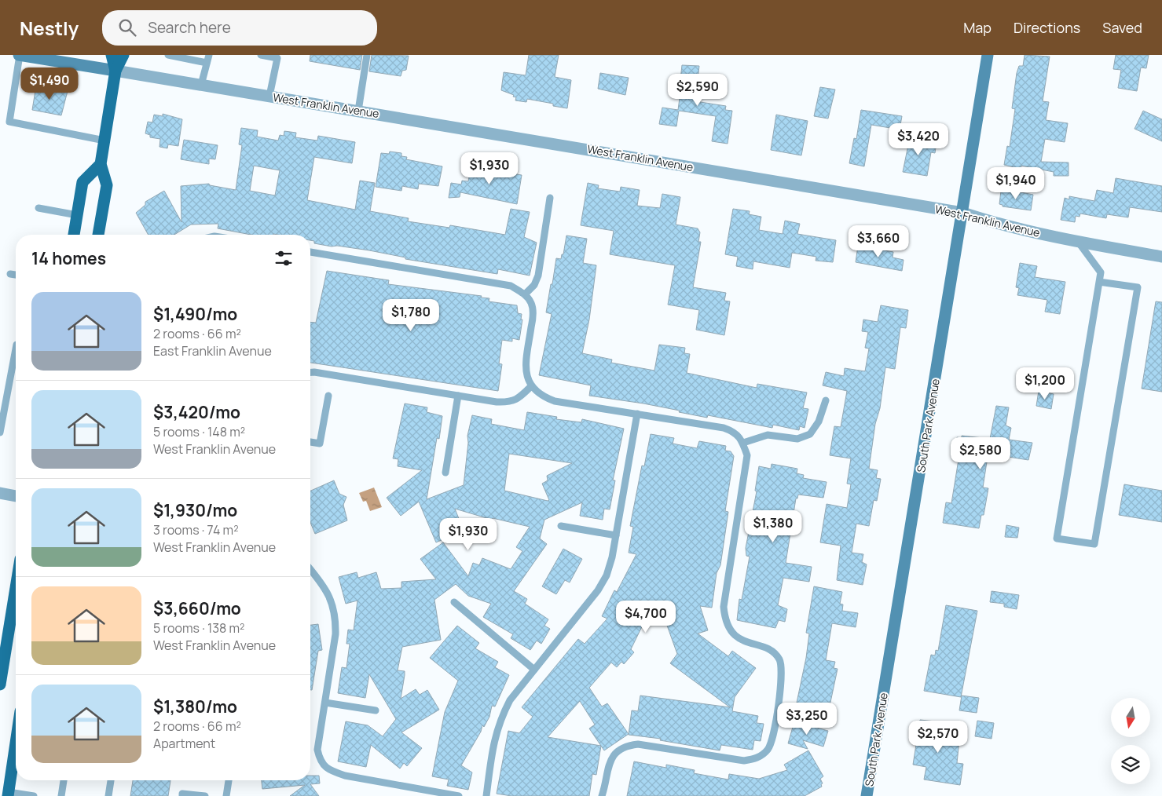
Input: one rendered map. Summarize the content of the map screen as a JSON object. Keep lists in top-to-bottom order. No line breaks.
{"streets":{"street":["West Franklin Avenue","South Park Avenue"]},"crossings":[["West Franklin Avenue","South Park Avenue"]],"north":"bottom","page":{"header":"Nestly","search":"Search here","nav":["Map","Directions","Saved"],"price":["$1,490","$2,590","$3,420","$1,930","$1,940","$3,660","$1,780","$1,200","$2,580","$1,380","$1,930","$4,700","$3,250","$2,570"],"heading":"14 homes","list":[{"name":"$1,490/mo","note":"2 rooms · 66 m² · East Franklin Avenue"},{"name":"$3,420/mo","note":"5 rooms · 148 m² · West Franklin Avenue"},{"name":"$1,930/mo","note":"3 rooms · 74 m² · West Franklin Avenue"},{"name":"$3,660/mo","note":"5 rooms · 138 m² · West Franklin Avenue"},{"name":"$1,380/mo","note":"2 rooms · 66 m² · Apartment"}]}}
